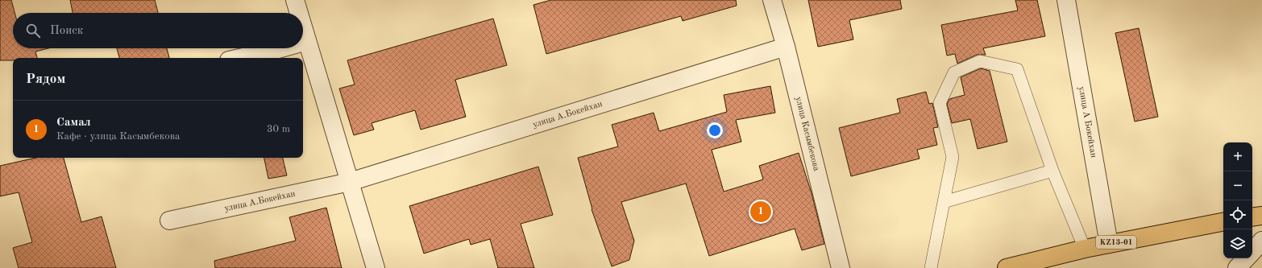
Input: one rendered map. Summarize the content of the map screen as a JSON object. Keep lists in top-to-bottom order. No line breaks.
{"streets":{"highway":["KZ13-01"],"street":["улица А.Бокейхан","улица А Бокейхан","улица Касымбекова"]},"crossings":[["улица А.Бокейхан","улица Касымбекова"],["улица А Бокейхан","KZ13-01"]],"page":{"search":"Поиск","heading":"Рядом","list":[{"mark":"1","name":"Самал","note":"Кафе · улица Касымбекова","value":"30 m"}],"map_buttons":["+","−"],"pins":"1"}}
